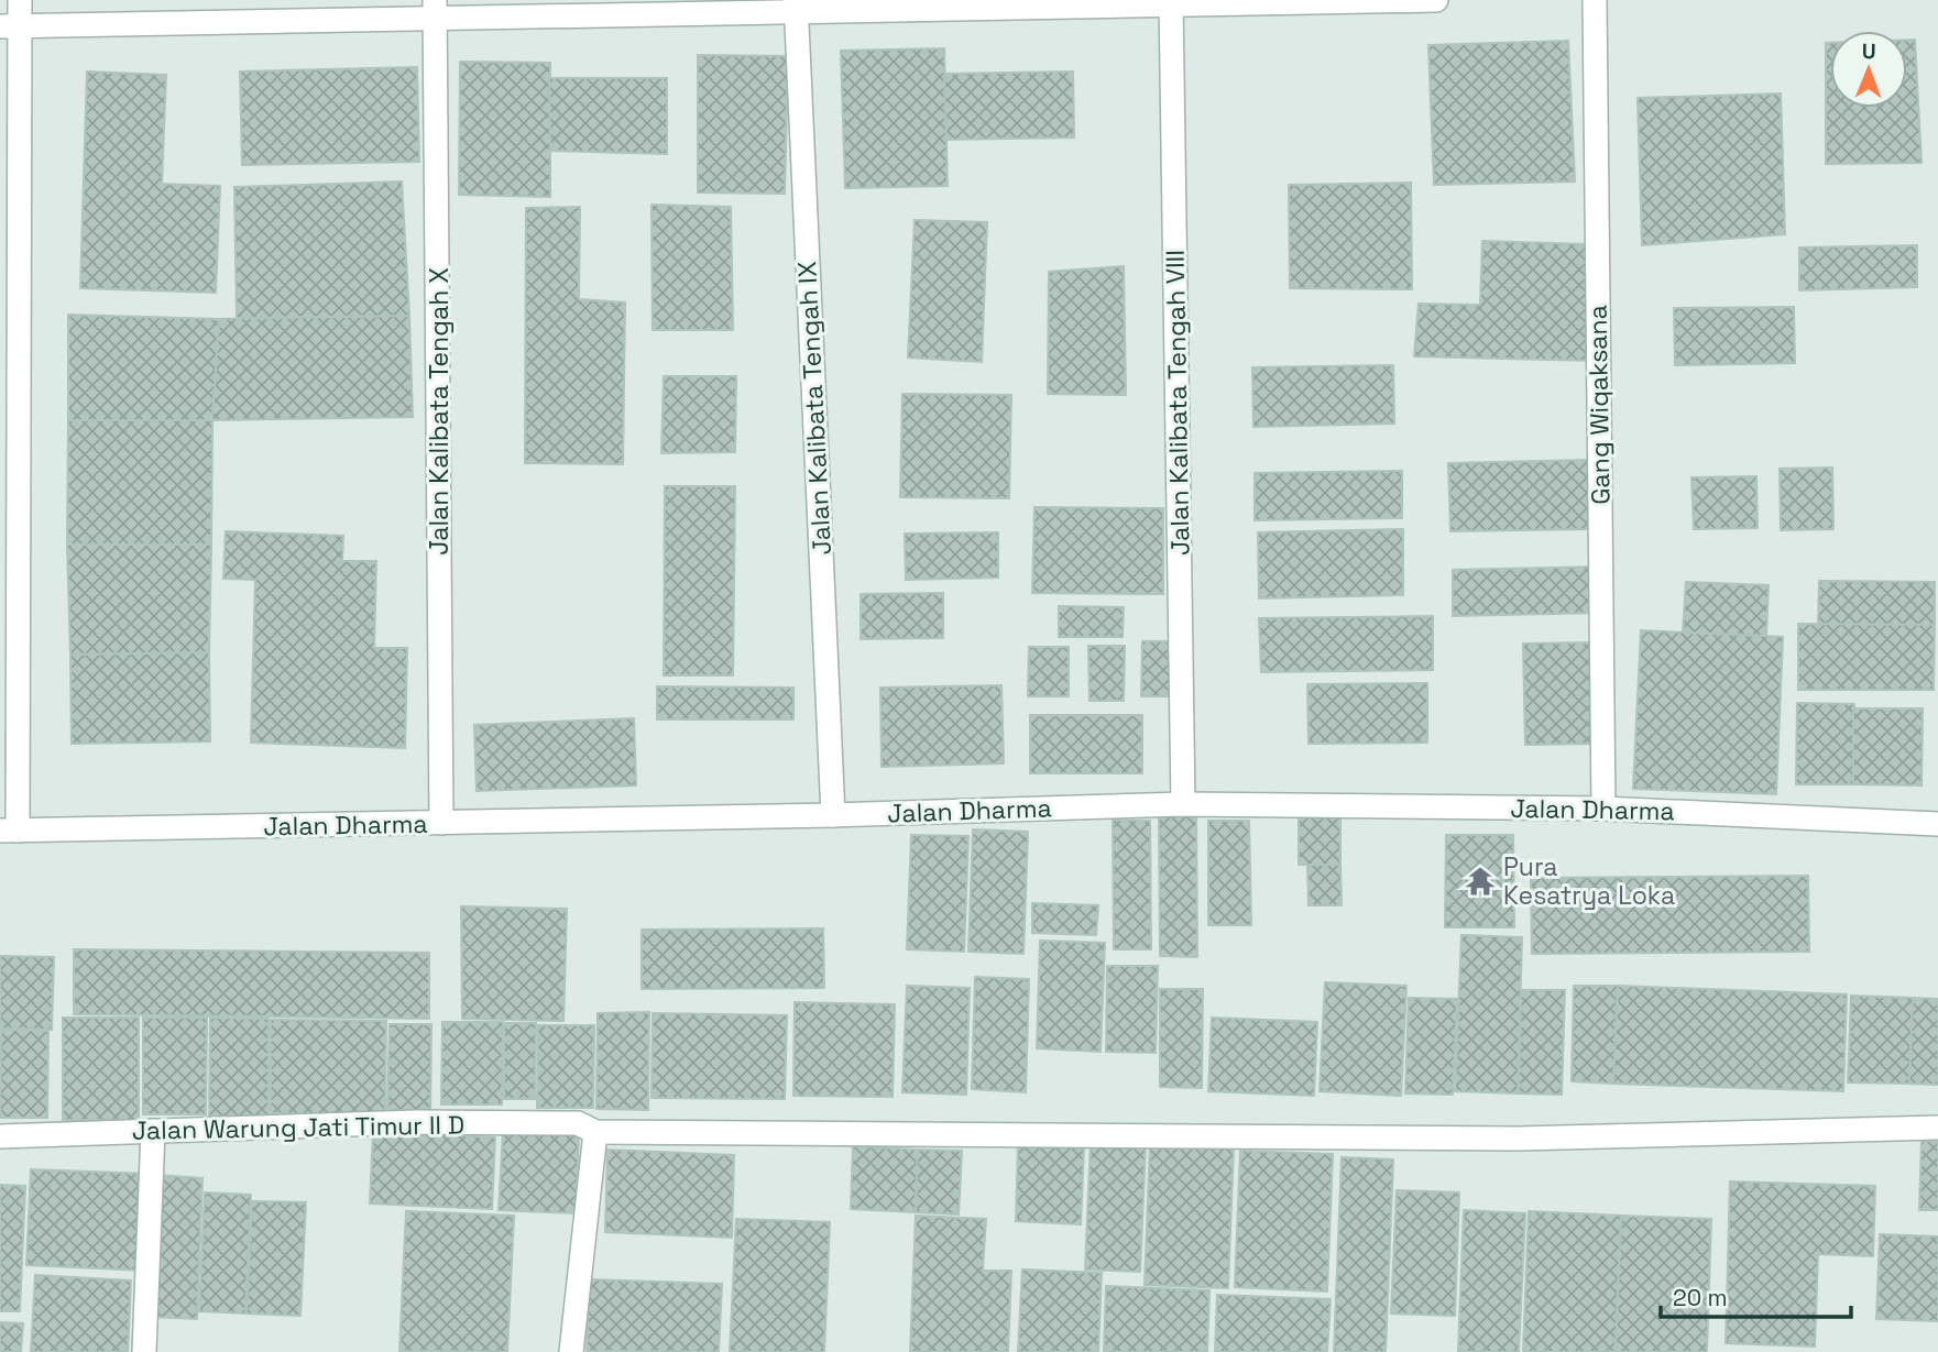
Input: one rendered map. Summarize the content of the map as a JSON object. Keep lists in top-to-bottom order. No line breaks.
{"streets":{"street":["Jalan Kalibata Tengah VIII","Gang Wiqaksana","Jalan Kalibata Tengah IX","Jalan Kalibata Tengah X","Jalan Dharma","Jalan Warung Jati Timur II D"]},"crossings":[["Jalan Kalibata Tengah VIII","Jalan Dharma"],["Gang Wiqaksana","Jalan Dharma"],["Jalan Kalibata Tengah IX","Jalan Dharma"],["Jalan Kalibata Tengah X","Jalan Dharma"]],"places":{"temple":["Pura Kesatrya Loka"]},"scale_bar":"20 m","north":"top"}
